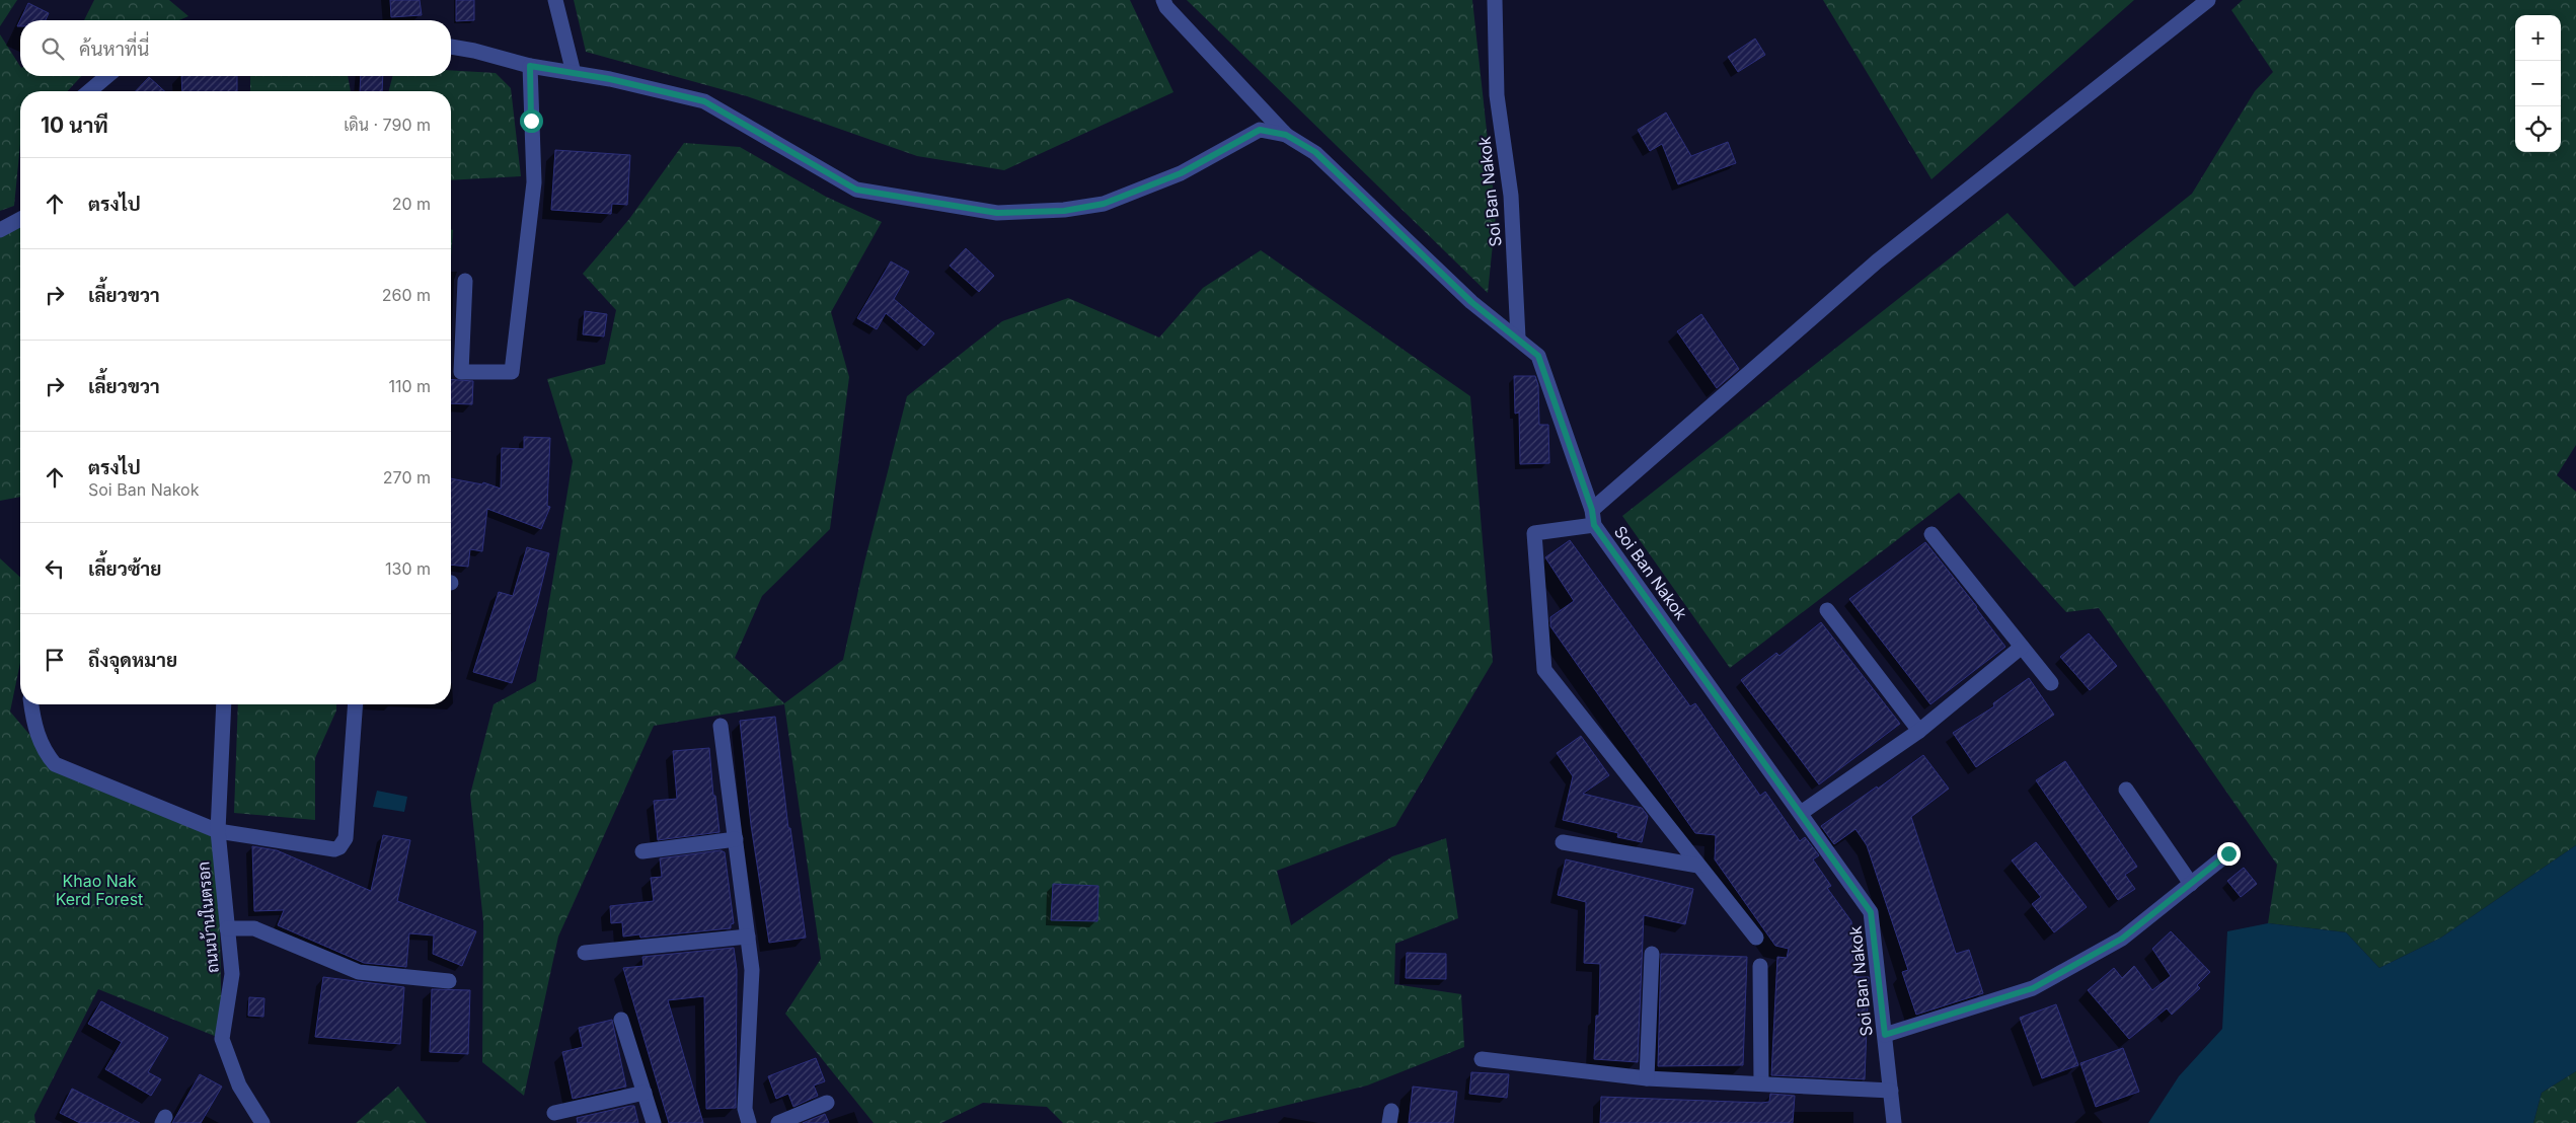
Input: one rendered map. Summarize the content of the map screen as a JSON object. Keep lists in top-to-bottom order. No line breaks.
{"streets":{"street":["Soi Ban Nakok","ถนนบ้านในตรอก"]},"parks":["Khao Nak Kerd Forest"],"page":{"map_buttons":["+","−"],"search":"ค้นหาที่นี่","heading":["10 นาที","เดิน · 790 m"],"list":[["ตรงไป","20 m"],["เลี้ยวขวา","260 m"],["เลี้ยวขวา","110 m"],["ตรงไป","Soi Ban Nakok","270 m"],["เลี้ยวซ้าย","130 m"],"ถึงจุดหมาย"]}}
